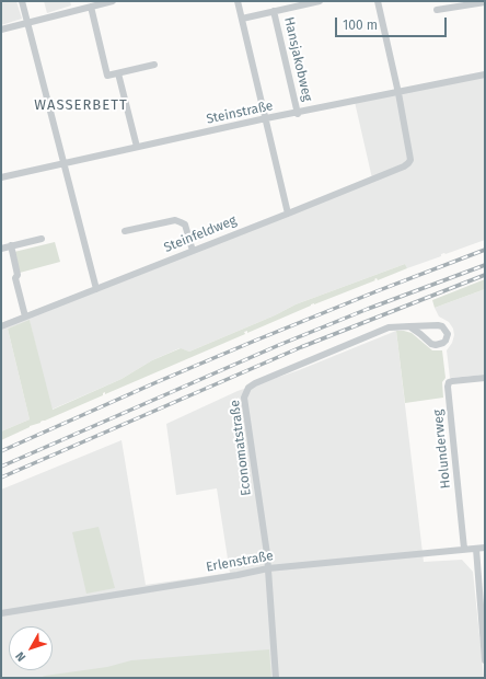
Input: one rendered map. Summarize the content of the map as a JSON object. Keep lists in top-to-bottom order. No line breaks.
{"streets":{"street":["Hansjakobweg","Steinstraße","Steinfeldweg","Economatstraße","Holunderweg","Erlenstraße"]},"crossings":[["Hansjakobweg","Steinstraße"],["Steinstraße","Steinfeldweg"],["Economatstraße","Erlenstraße"],["Holunderweg","Erlenstraße"]],"districts":["WASSERBETT"],"scale_bar":"100 m","north":"bottom left"}
